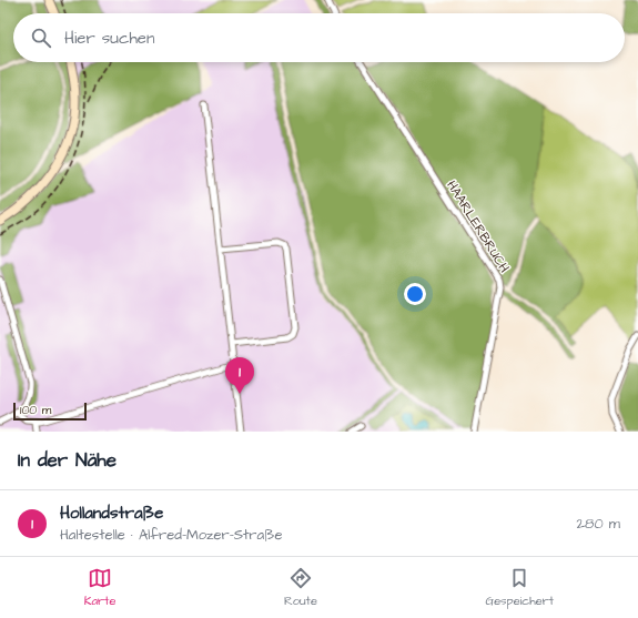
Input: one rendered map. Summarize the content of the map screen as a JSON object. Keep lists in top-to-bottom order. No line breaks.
{"streets":{"street":["HAARLERBRUCH"]},"scale_bar":"100 m","page":{"search":"Hier suchen","pins":"1","scale":"100 m","heading":"In der Nähe","list":[{"mark":"1","name":"Hollandstraße","note":"Haltestelle · Alfred-Mozer-Straße","value":"280 m"}],"nav":["Karte","Route","Gespeichert"]}}
